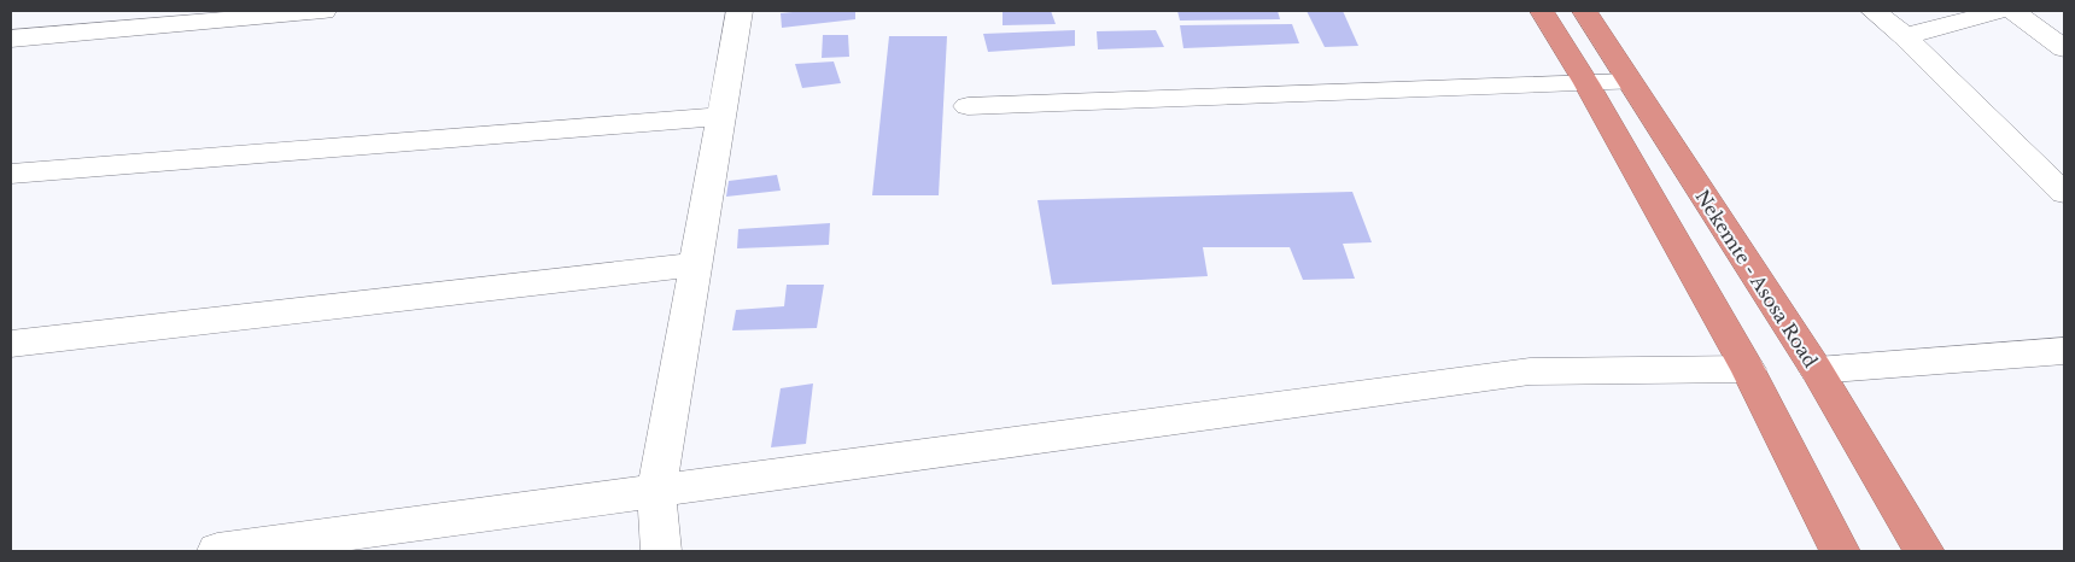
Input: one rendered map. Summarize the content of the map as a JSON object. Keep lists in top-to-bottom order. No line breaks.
{"streets":{"highway":["Nekemte - Asosa Road"]}}
